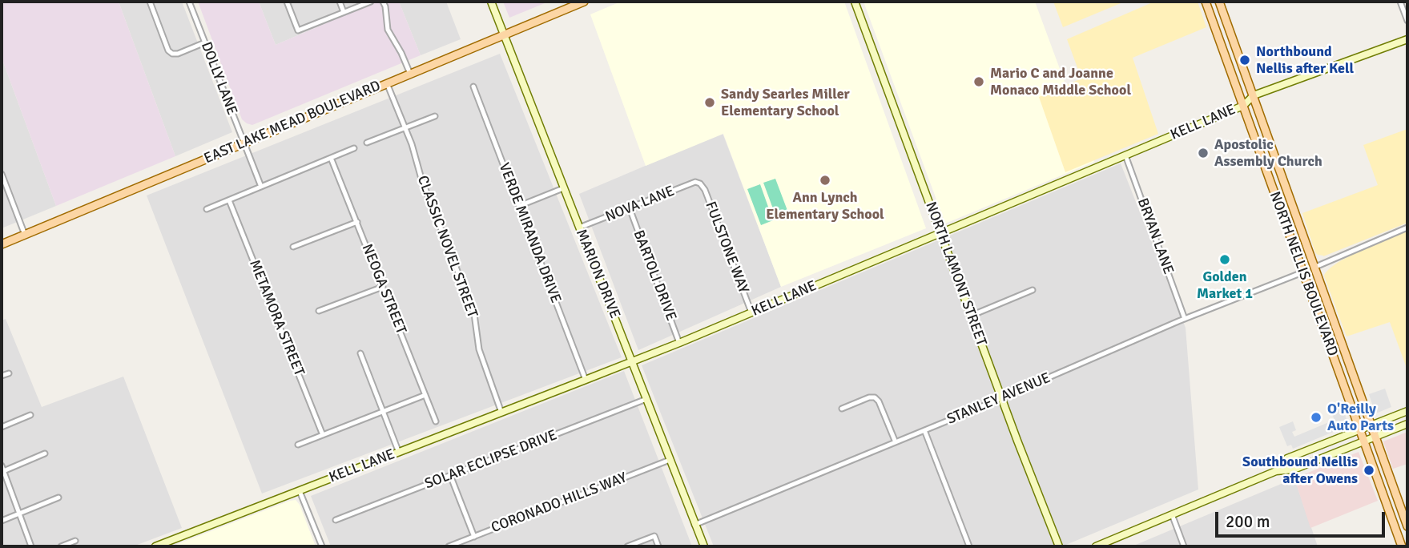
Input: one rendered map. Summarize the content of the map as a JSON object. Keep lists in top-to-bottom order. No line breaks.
{"streets":{"main road":["EAST LAKE MEAD BOULEVARD","NORTH NELLIS BOULEVARD"],"street":["DOLLY LANE","KELL LANE","NOVA LANE","VERDE MIRANDA DRIVE","BRYAN LANE","CLASSIC NOVEL STREET","FULSTONE WAY","MARION DRIVE","NORTH LAMONT STREET","BARTOLI DRIVE","NEOGA STREET","METAMORA STREET","STANLEY AVENUE","SOLAR ECLIPSE DRIVE","CORONADO HILLS WAY"]},"crossings":[["DOLLY LANE","EAST LAKE MEAD BOULEVARD"],["EAST LAKE MEAD BOULEVARD","CLASSIC NOVEL STREET"],["EAST LAKE MEAD BOULEVARD","MARION DRIVE"],["KELL LANE","VERDE MIRANDA DRIVE"],["KELL LANE","BRYAN LANE"],["KELL LANE","CLASSIC NOVEL STREET"],["KELL LANE","FULSTONE WAY"],["KELL LANE","MARION DRIVE"],["KELL LANE","NORTH LAMONT STREET"],["KELL LANE","NORTH NELLIS BOULEVARD"],["KELL LANE","BARTOLI DRIVE"],["NOVA LANE","FULSTONE WAY"],["NOVA LANE","MARION DRIVE"],["NOVA LANE","BARTOLI DRIVE"],["BRYAN LANE","STANLEY AVENUE"],["MARION DRIVE","STANLEY AVENUE"],["MARION DRIVE","SOLAR ECLIPSE DRIVE"],["MARION DRIVE","CORONADO HILLS WAY"],["NORTH LAMONT STREET","STANLEY AVENUE"],["NORTH NELLIS BOULEVARD","STANLEY AVENUE"]],"places":["Northbound Nellis after Kell","Mario C and Joanne Monaco Middle School","Sandy Searles Miller Elementary School","Apostolic Assembly Church","Ann Lynch Elementary School","Golden Market 1","O'Reilly Auto Parts","Southbound Nellis after Owens"],"scale_bar":"200 m"}
